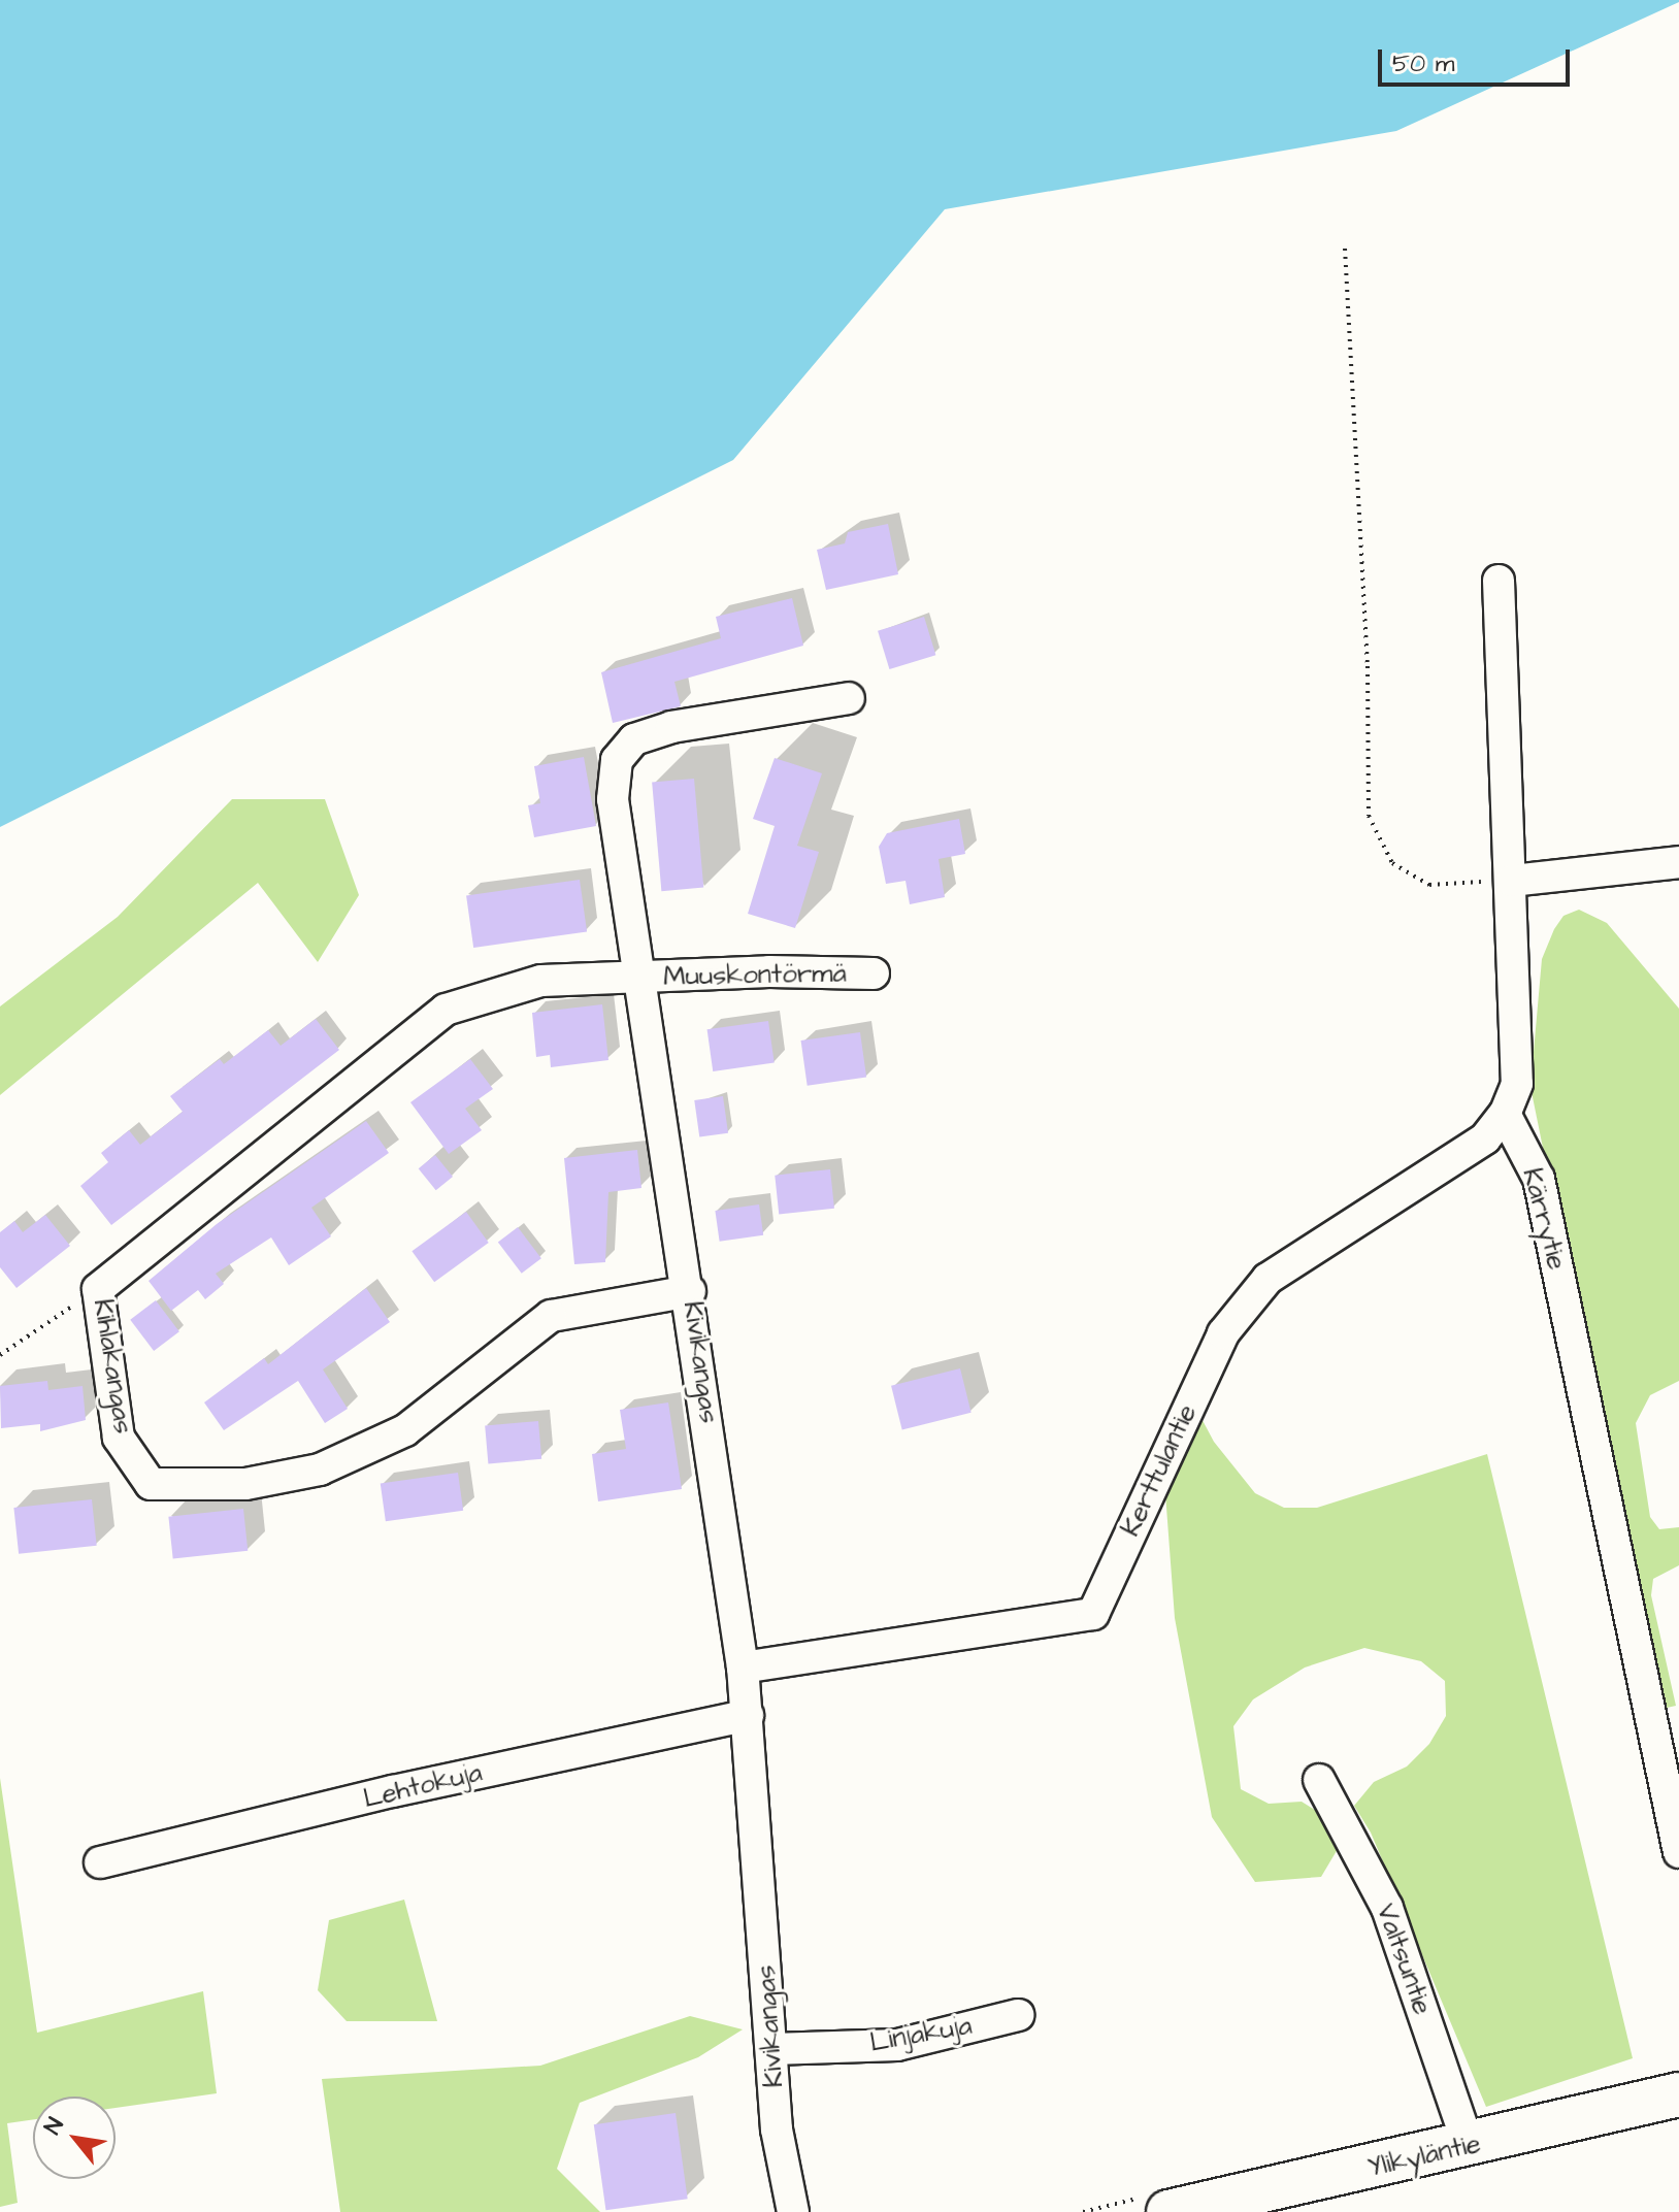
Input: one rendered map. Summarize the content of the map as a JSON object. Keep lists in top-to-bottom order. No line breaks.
{"streets":{"main road":["Ylikyläntie"],"street":["Muuskontörmä","Kärrytie","Kivikangas","Kihlakangas","Kerttulantie","Lehtokuja","Valtsuntie","Linjakuja"]},"crossings":[["Muuskontörmä","Kivikangas"],["Muuskontörmä","Kihlakangas"],["Kärrytie","Kerttulantie"],["Kivikangas","Kihlakangas"],["Kivikangas","Kerttulantie"],["Kivikangas","Lehtokuja"],["Kivikangas","Linjakuja"],["Valtsuntie","Ylikyläntie"]],"scale_bar":"50 m","north":"top left"}
